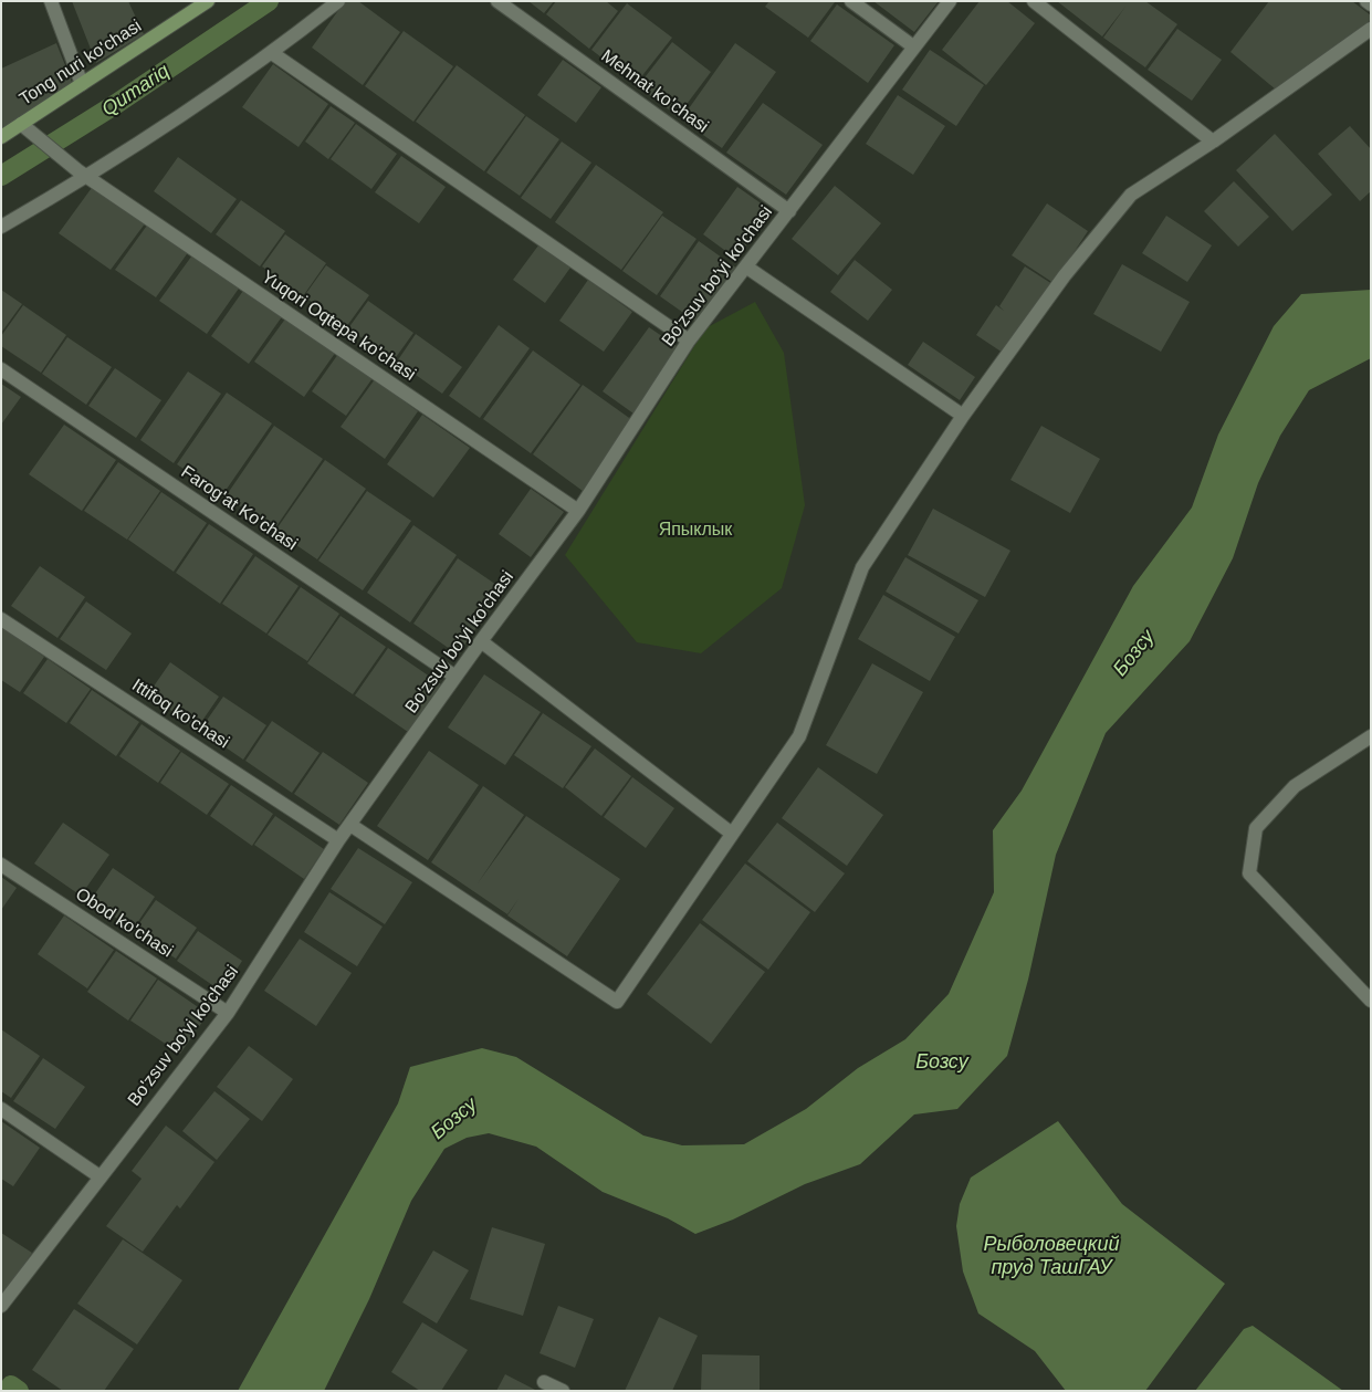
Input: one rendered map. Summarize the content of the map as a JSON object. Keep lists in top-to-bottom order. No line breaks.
{"streets":{"street":["Tong nuri ko'chasi","Mehnat ko'chasi","Bo'zsuv bo'yi ko'chasi","Yuqori Oqtepa ko'chasi","Farog'at Ko'chasi","Ittifoq ko'chasi","Obod ko'chasi"]},"crossings":[["Tong nuri ko'chasi","Yuqori Oqtepa ko'chasi"],["Mehnat ko'chasi","Bo'zsuv bo'yi ko'chasi"],["Bo'zsuv bo'yi ko'chasi","Yuqori Oqtepa ko'chasi"],["Bo'zsuv bo'yi ko'chasi","Farog'at Ko'chasi"],["Bo'zsuv bo'yi ko'chasi","Ittifoq ko'chasi"],["Bo'zsuv bo'yi ko'chasi","Obod ko'chasi"]],"water":["Qumariq","Бозсу","Рыболовецкий пруд ТашГАУ"],"parks":["Япыклык"]}
